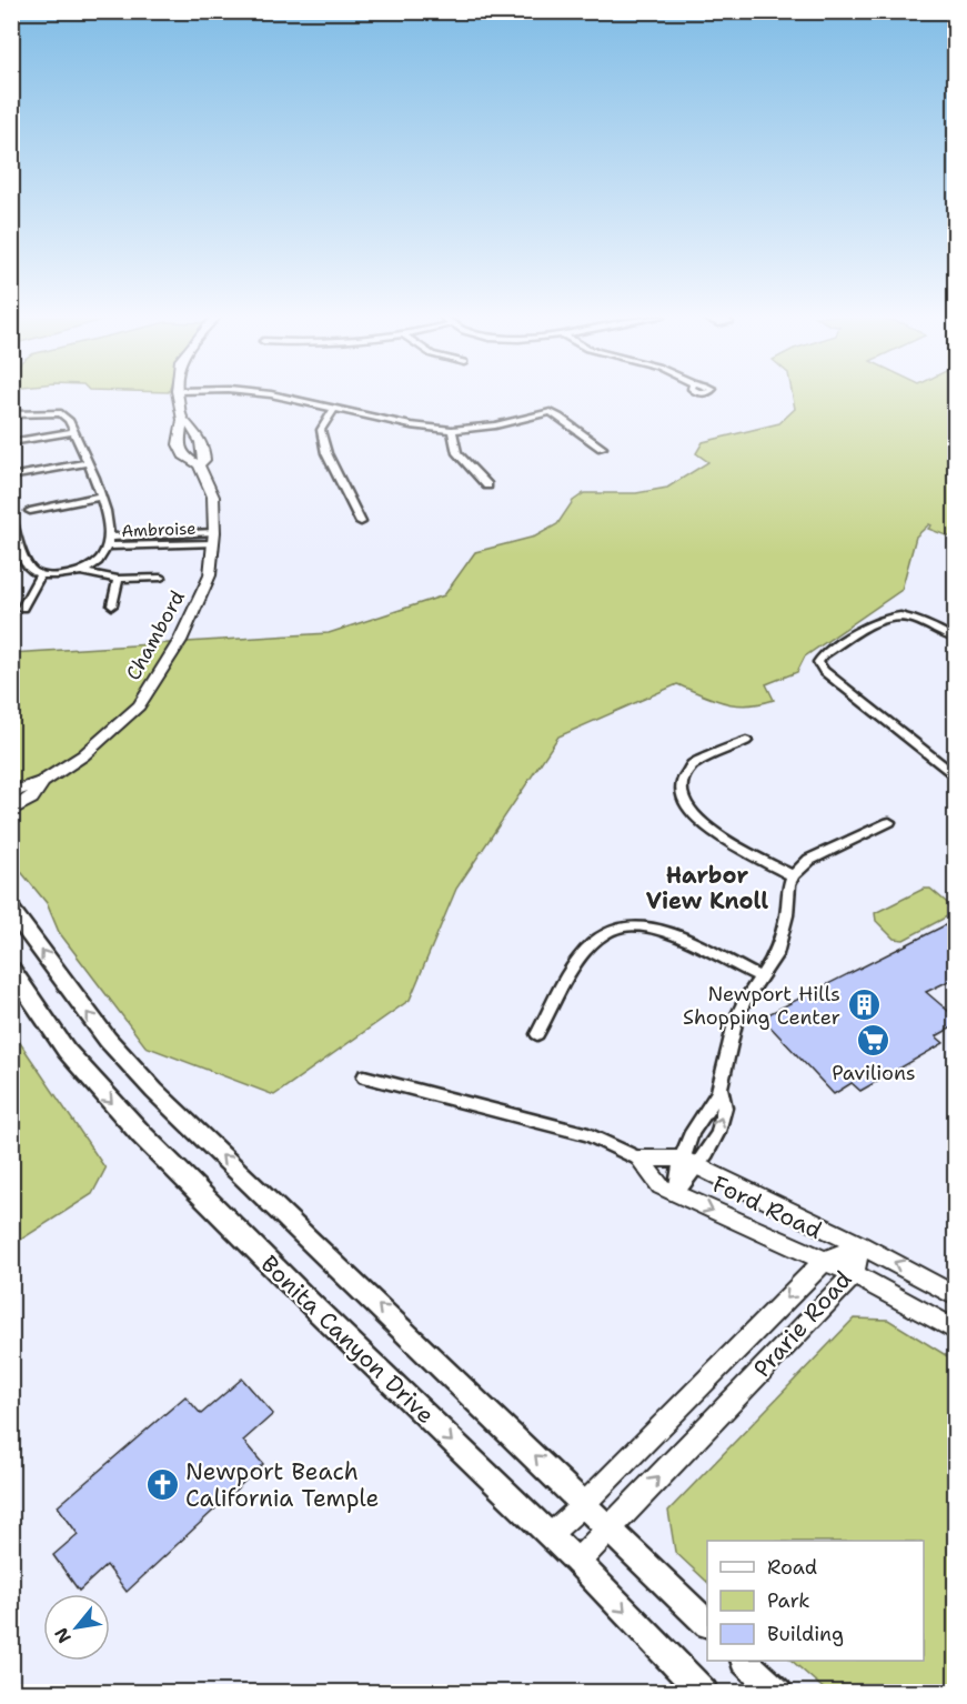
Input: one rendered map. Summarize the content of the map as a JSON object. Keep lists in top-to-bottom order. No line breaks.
{"streets":{"main road":["Bonita Canyon Drive"],"street":["Ambroise","Chambord","Ford Road","Prarie Road"]},"crossings":[["Ambroise","Chambord"],["Ford Road","Prarie Road"],["Prarie Road","Bonita Canyon Drive"]],"districts":["Harbor View Knoll"],"places":{"building":["Newport Hills Shopping Center"],"supermarket":["Pavilions"],"church":["Newport Beach California Temple"]},"legend":["Road","Park","Building"],"north":"bottom left"}
